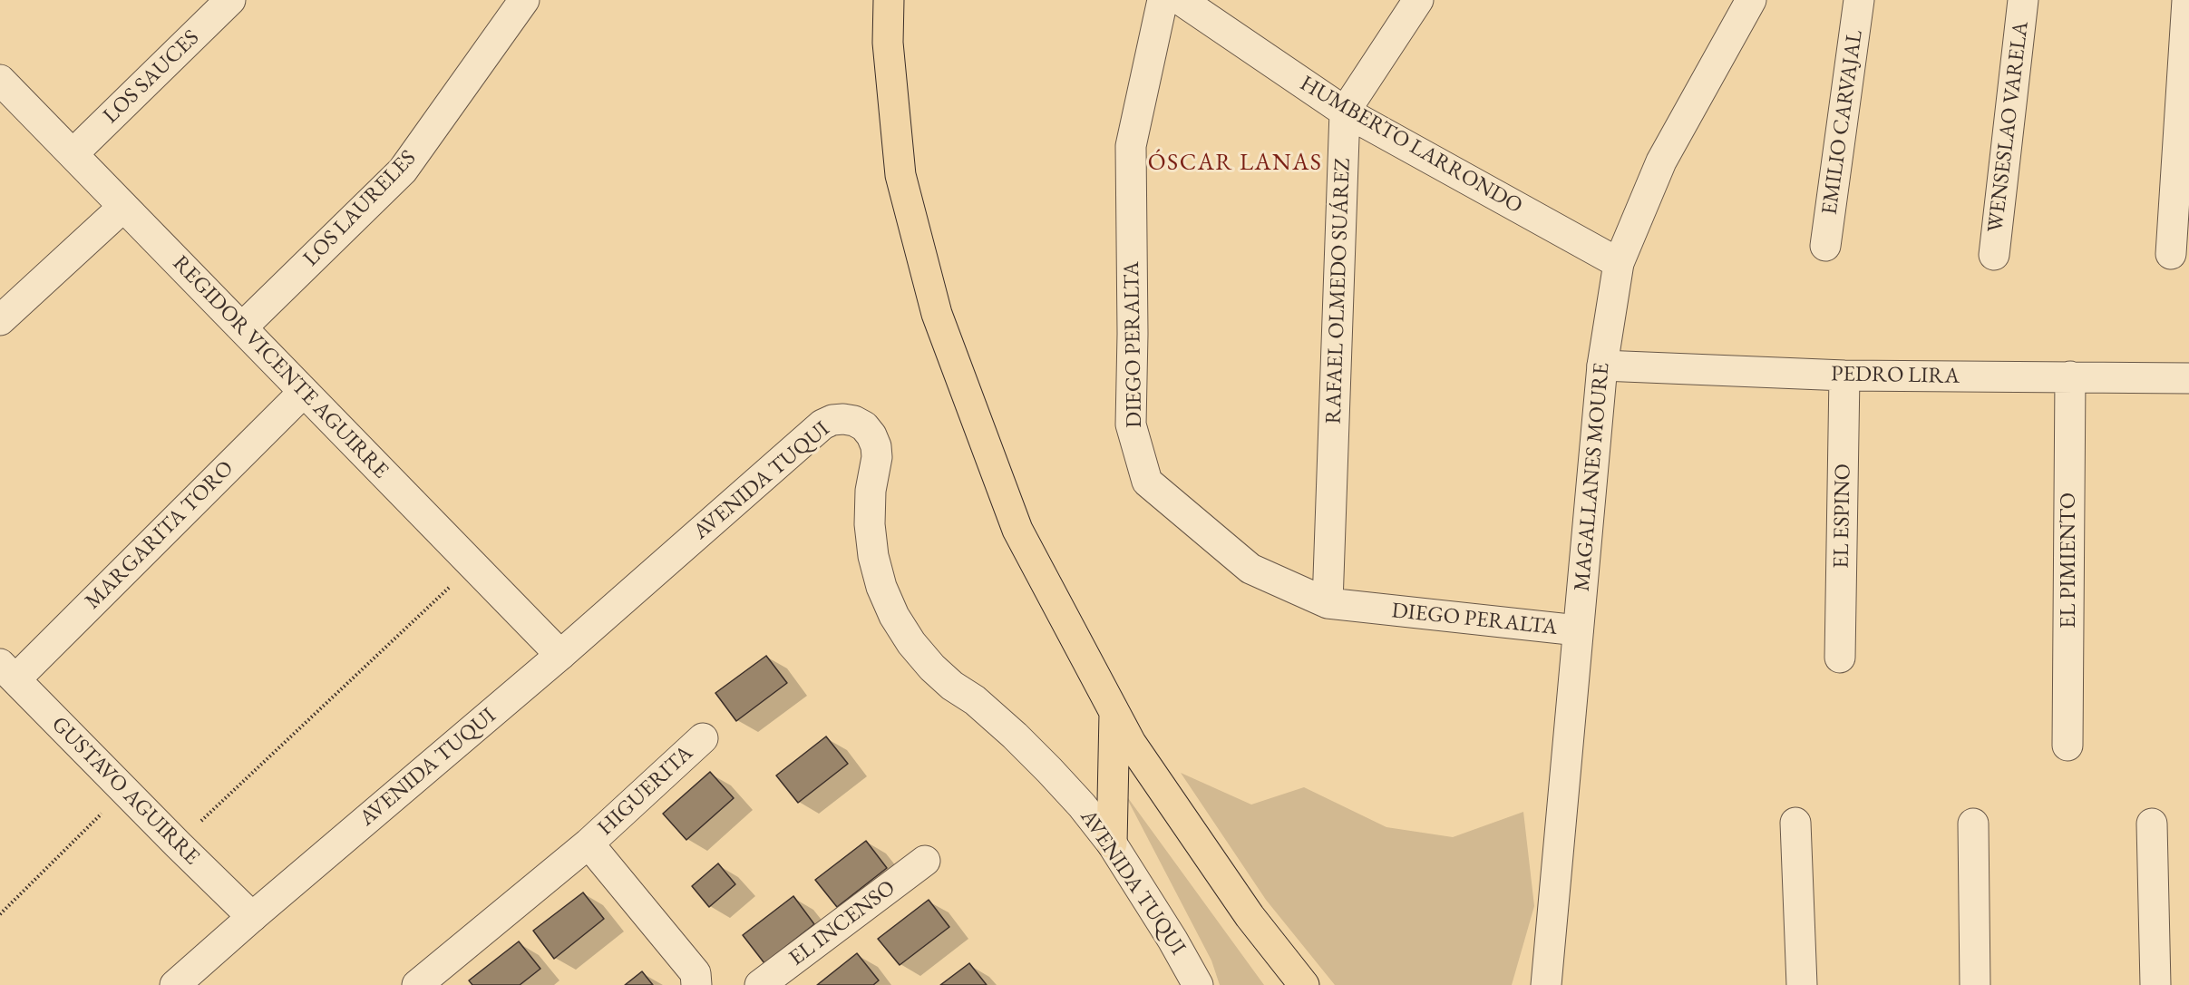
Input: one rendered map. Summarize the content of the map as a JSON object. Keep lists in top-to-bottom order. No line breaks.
{"streets":{"street":["LOS SAUCES","EMILIO CARVAJAL","WENSESLAO VARELA","HUMBERTO LARRONDO","LOS LAURELES","RAFAEL OLMEDO SUÁREZ","DIEGO PERALTA","REGIDOR VICENTE AGUIRRE","PEDRO LIRA","MAGALLANES MOURE","AVENIDA TUQUI","EL ESPINO","MARGARITA TORO","EL PIMIENTO","GUSTAVO AGUIRRE","HIGUERITA","EL INCENSO"]},"crossings":[["LOS SAUCES","REGIDOR VICENTE AGUIRRE"],["HUMBERTO LARRONDO","RAFAEL OLMEDO SUÁREZ"],["HUMBERTO LARRONDO","MAGALLANES MOURE"],["LOS LAURELES","REGIDOR VICENTE AGUIRRE"],["RAFAEL OLMEDO SUÁREZ","DIEGO PERALTA"],["DIEGO PERALTA","MAGALLANES MOURE"],["REGIDOR VICENTE AGUIRRE","AVENIDA TUQUI"],["REGIDOR VICENTE AGUIRRE","MARGARITA TORO"],["PEDRO LIRA","MAGALLANES MOURE"],["PEDRO LIRA","EL ESPINO"],["PEDRO LIRA","EL PIMIENTO"],["AVENIDA TUQUI","GUSTAVO AGUIRRE"],["MARGARITA TORO","GUSTAVO AGUIRRE"]],"districts":["ÓSCAR LANAS"]}
